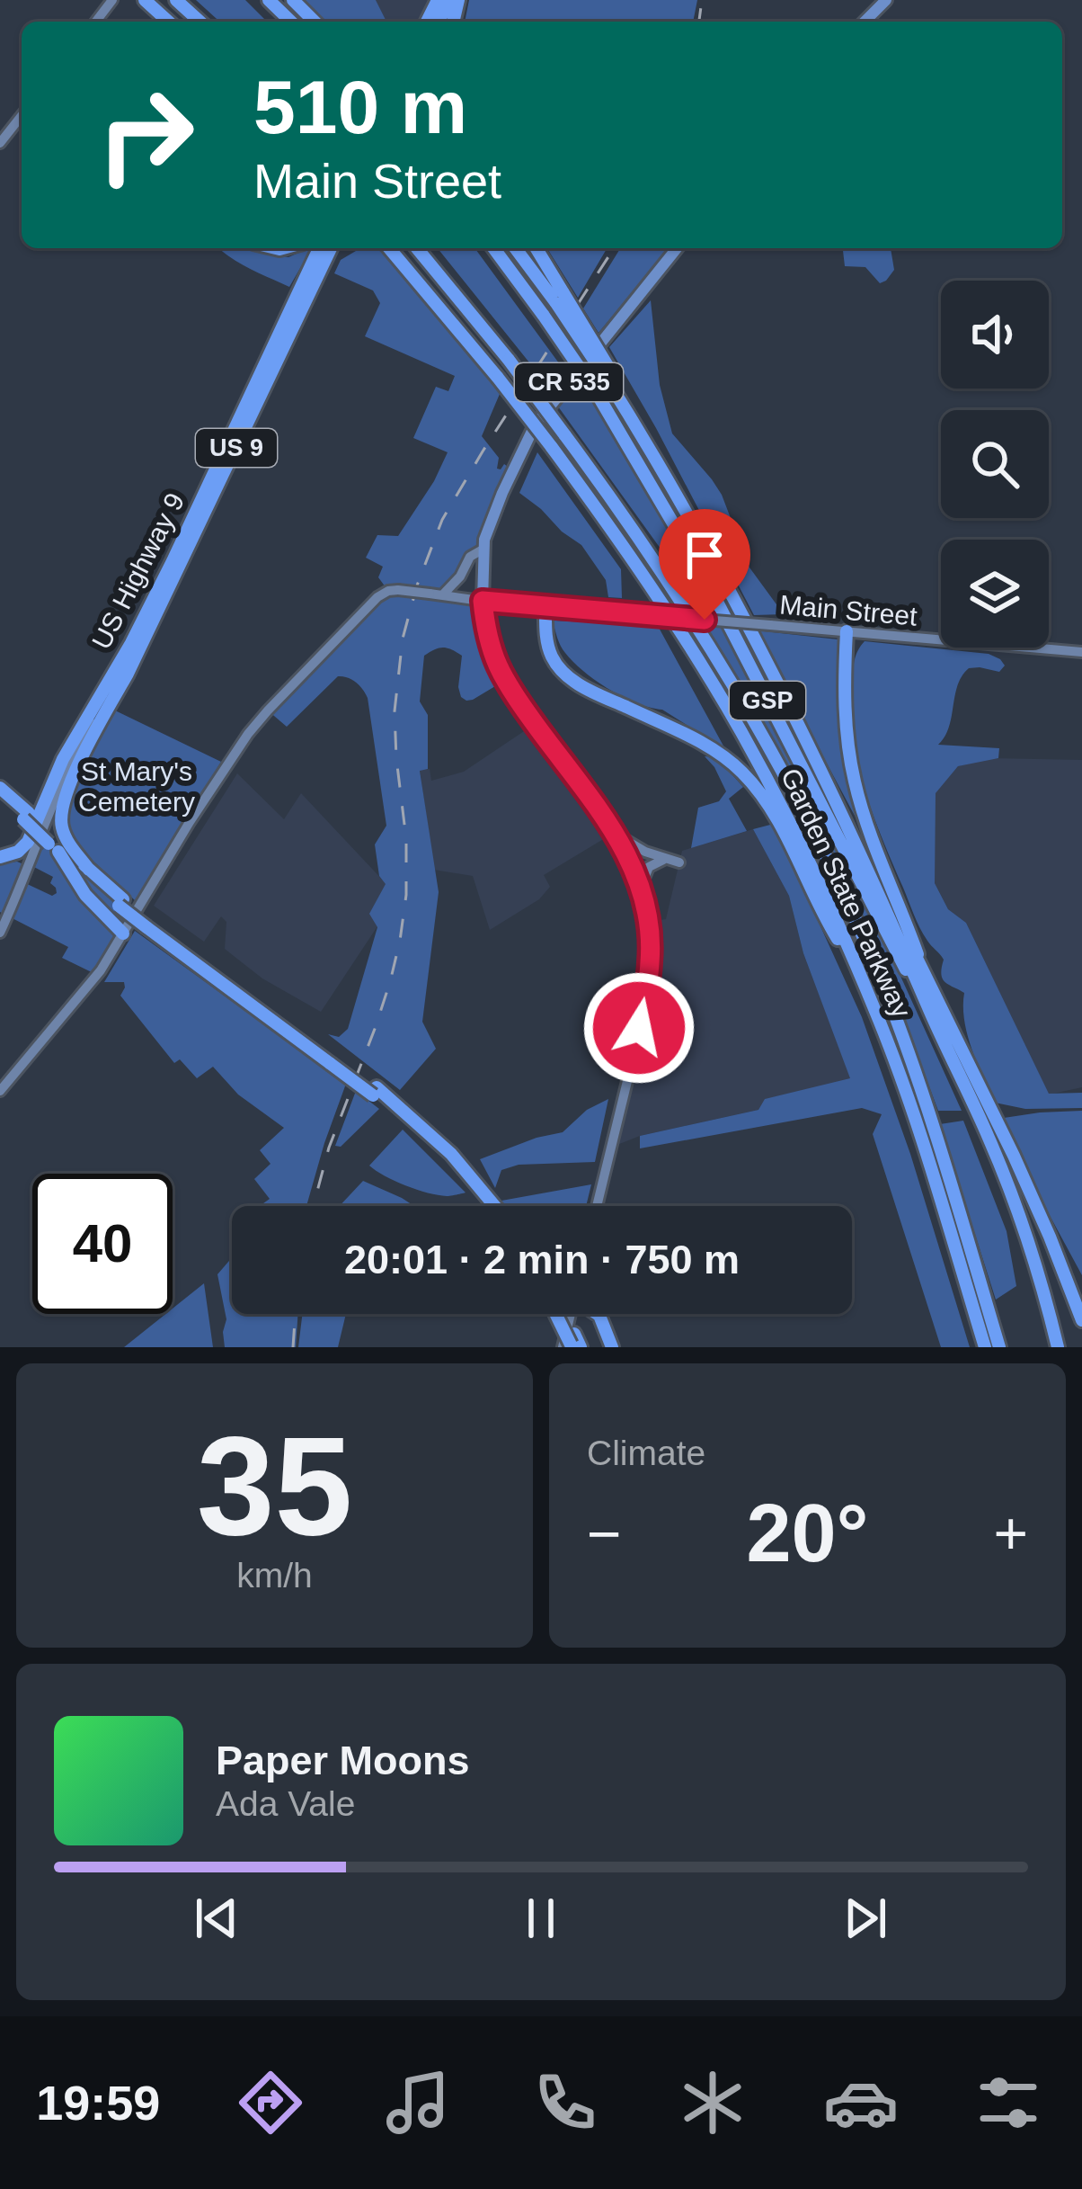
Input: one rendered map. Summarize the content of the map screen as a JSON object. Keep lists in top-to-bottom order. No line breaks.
{"streets":{"highway":["US 9","US Highway 9","GSP","Garden State Parkway"],"main road":["CR 535","Main Street"]},"crossings":[["CR 535","Main Street"],["US 9","US Highway 9"]],"parks":["St Mary's Cemetery"],"page":{"turn":["510 m","Main Street"],"limit":"40","trip":"20:01 · 2 min · 750 m","tile":[["35","km/h"],"Climate"],"heat":["−","20°","+"],"song":["Paper Moons","Ada Vale"],"tabs":"19:59"}}
